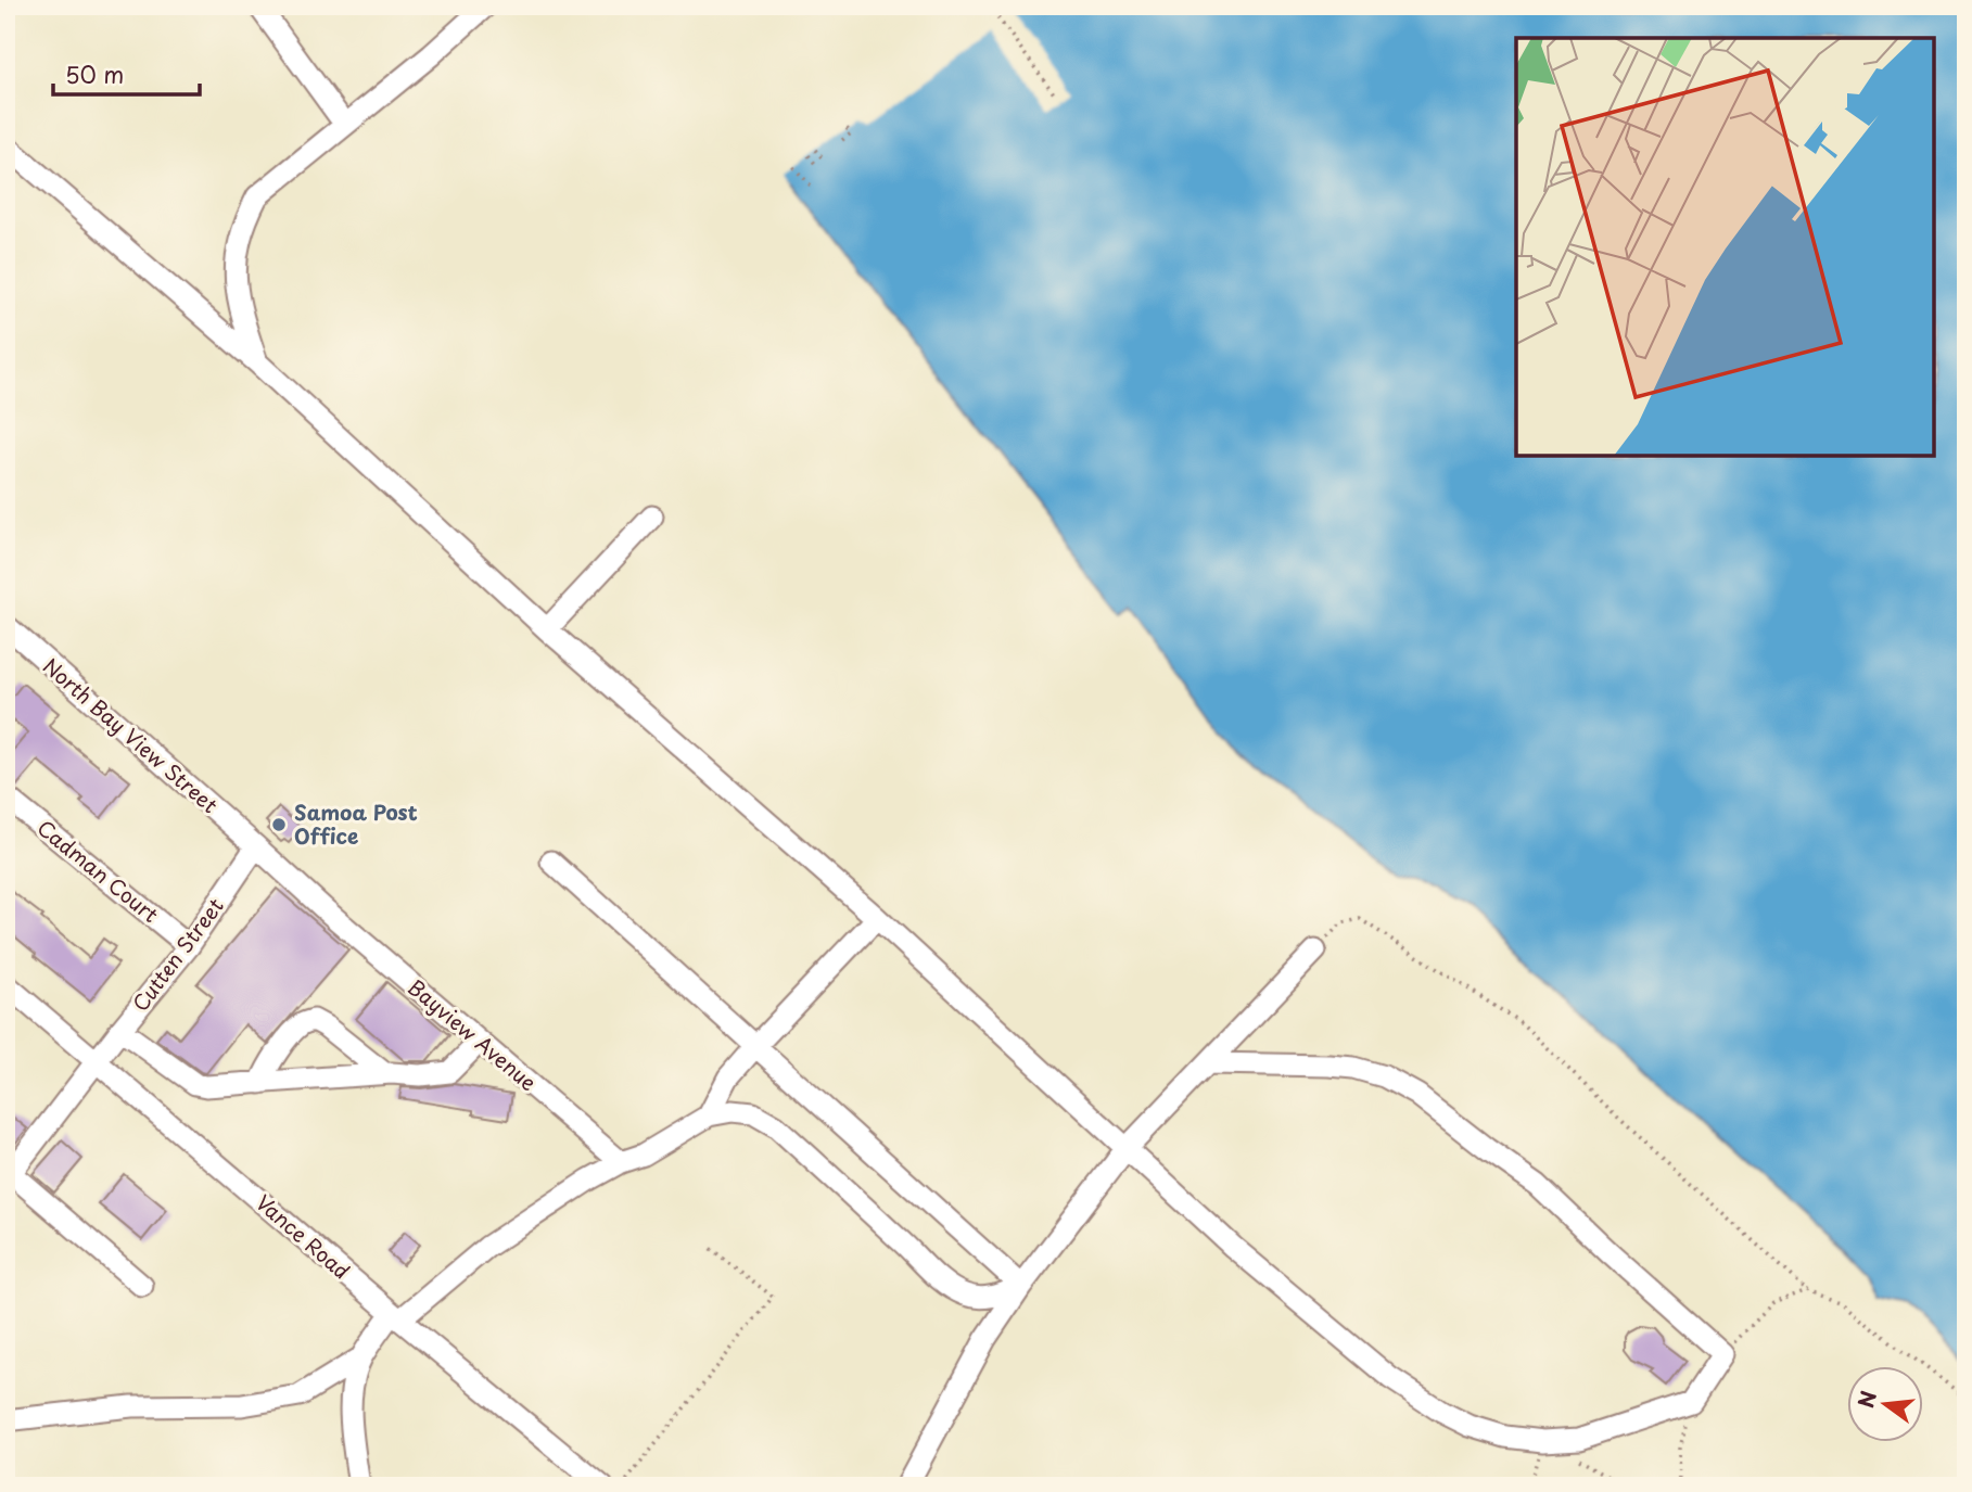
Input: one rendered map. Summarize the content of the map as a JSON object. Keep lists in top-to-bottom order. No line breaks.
{"streets":{"street":["North Bay View Street","Cadman Court","Cutten Street","Bayview Avenue","Vance Road"]},"crossings":[["North Bay View Street","Cutten Street"],["North Bay View Street","Bayview Avenue"],["Cadman Court","Cutten Street"],["Cutten Street","Vance Road"]],"places":["Samoa Post Office"],"scale_bar":"50 m","north":"left"}
